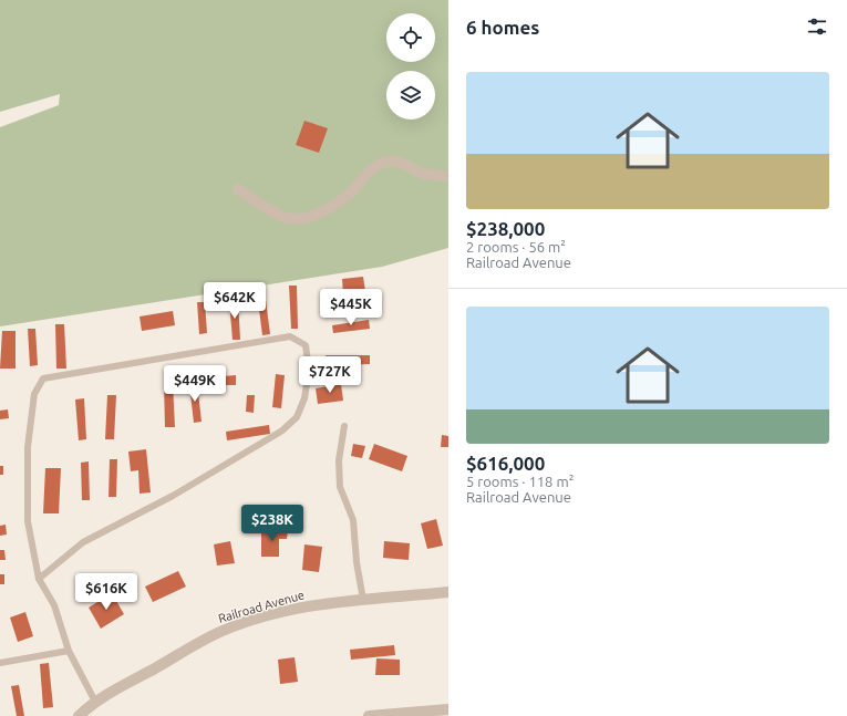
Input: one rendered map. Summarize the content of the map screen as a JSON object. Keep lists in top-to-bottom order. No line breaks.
{"streets":{"street":["Railroad Avenue"]},"page":{"heading":"6 homes","list":[{"name":"$238,000","note":"2 rooms · 56 m² · Railroad Avenue"},{"name":"$616,000","note":"5 rooms · 118 m² · Railroad Avenue"}],"price":["$642K","$445K","$727K","$449K","$238K","$616K"]}}
